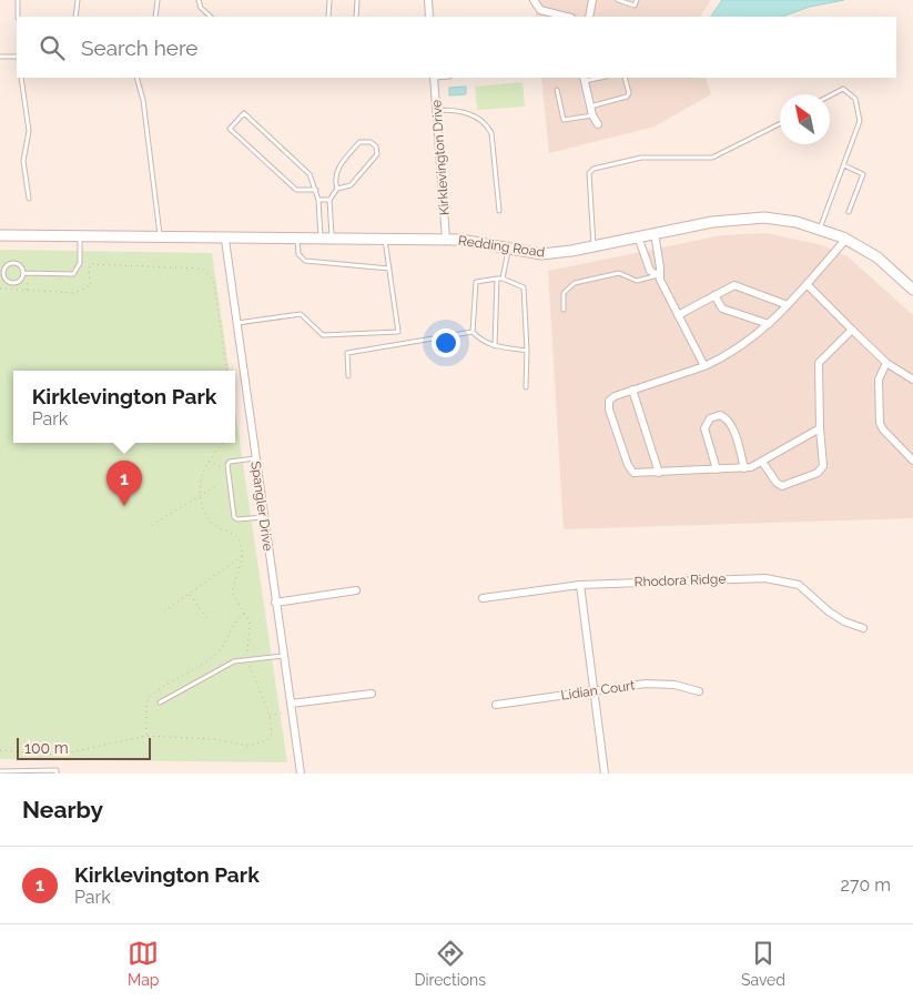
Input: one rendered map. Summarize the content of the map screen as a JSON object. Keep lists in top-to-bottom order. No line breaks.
{"streets":{"street":["Kirklevington Drive","Redding Road","Spangler Drive","Rhodora Ridge","Lidian Court"]},"crossings":[["Kirklevington Drive","Redding Road"],["Redding Road","Spangler Drive"]],"scale_bar":"100 m","north":"top left","page":{"search":"Search here","popup":["Kirklevington Park","Park"],"pins":"1","scale":"100 m","heading":"Nearby","list":[{"mark":"1","name":"Kirklevington Park","note":"Park","value":"270 m"}],"nav":["Map","Directions","Saved"]}}
